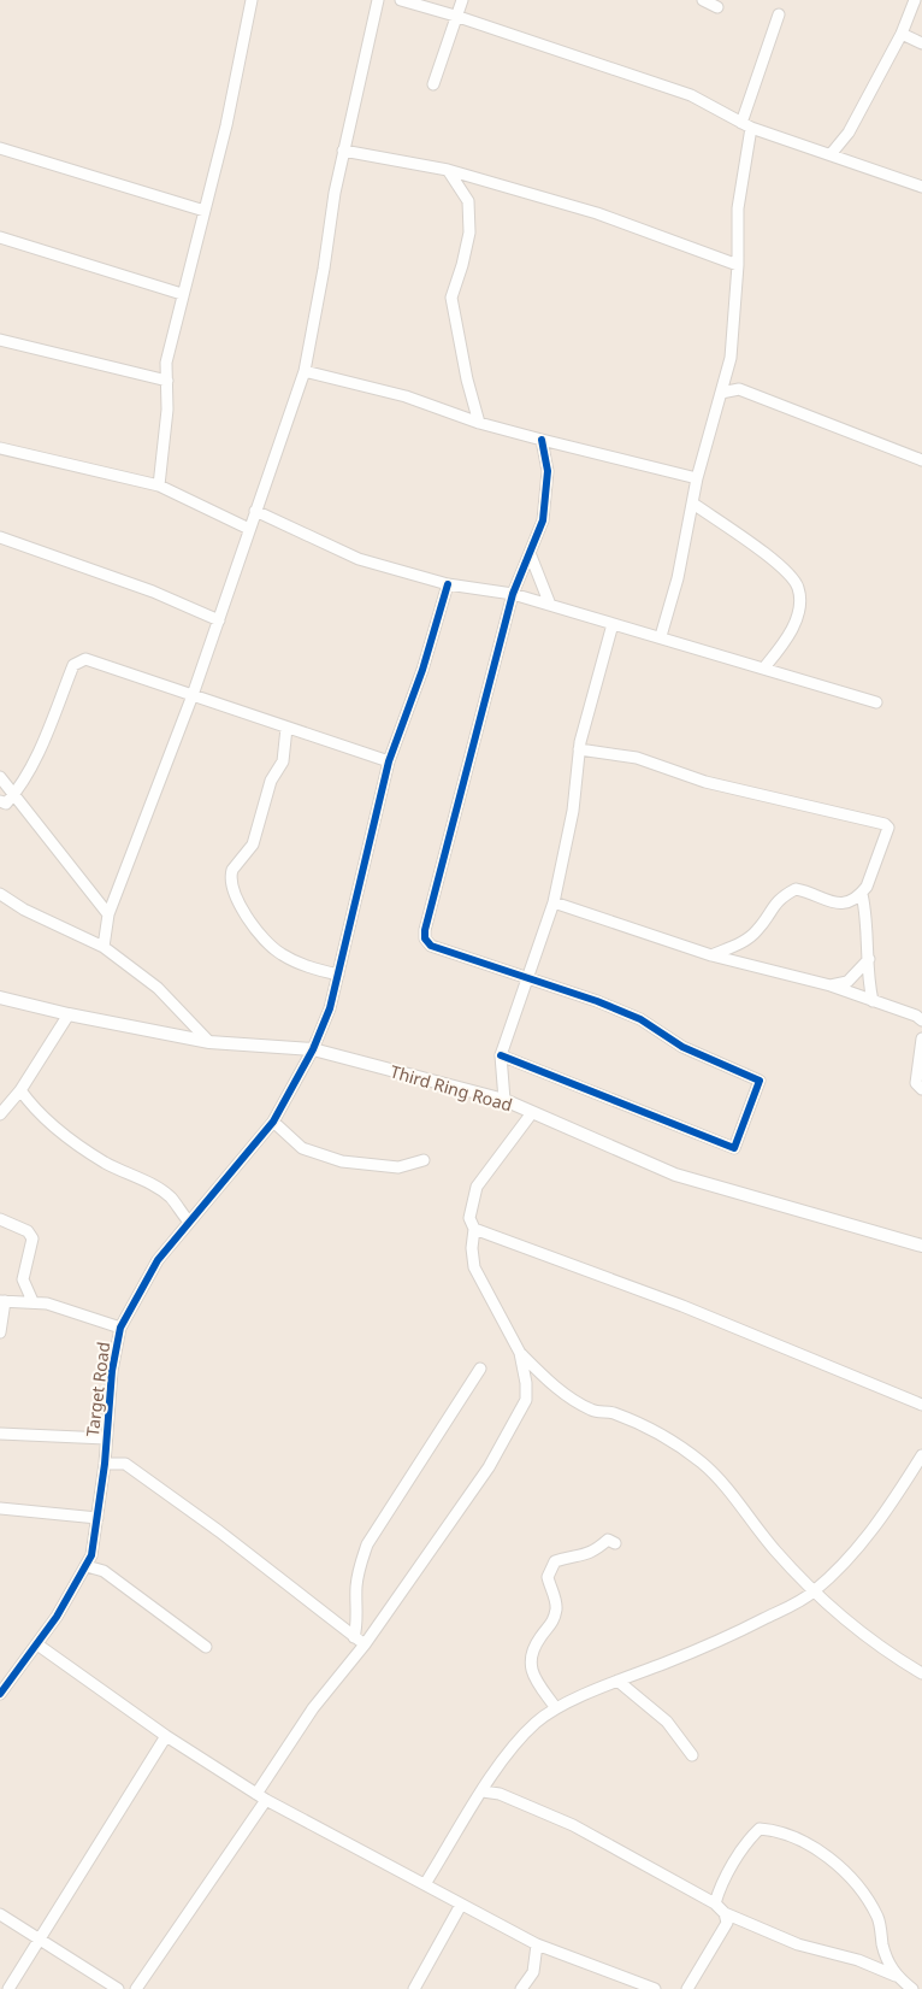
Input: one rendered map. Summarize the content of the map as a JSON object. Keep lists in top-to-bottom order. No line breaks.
{"streets":{"street":["Third Ring Road","Target Road"]},"crossings":[["Third Ring Road","Target Road"]]}
